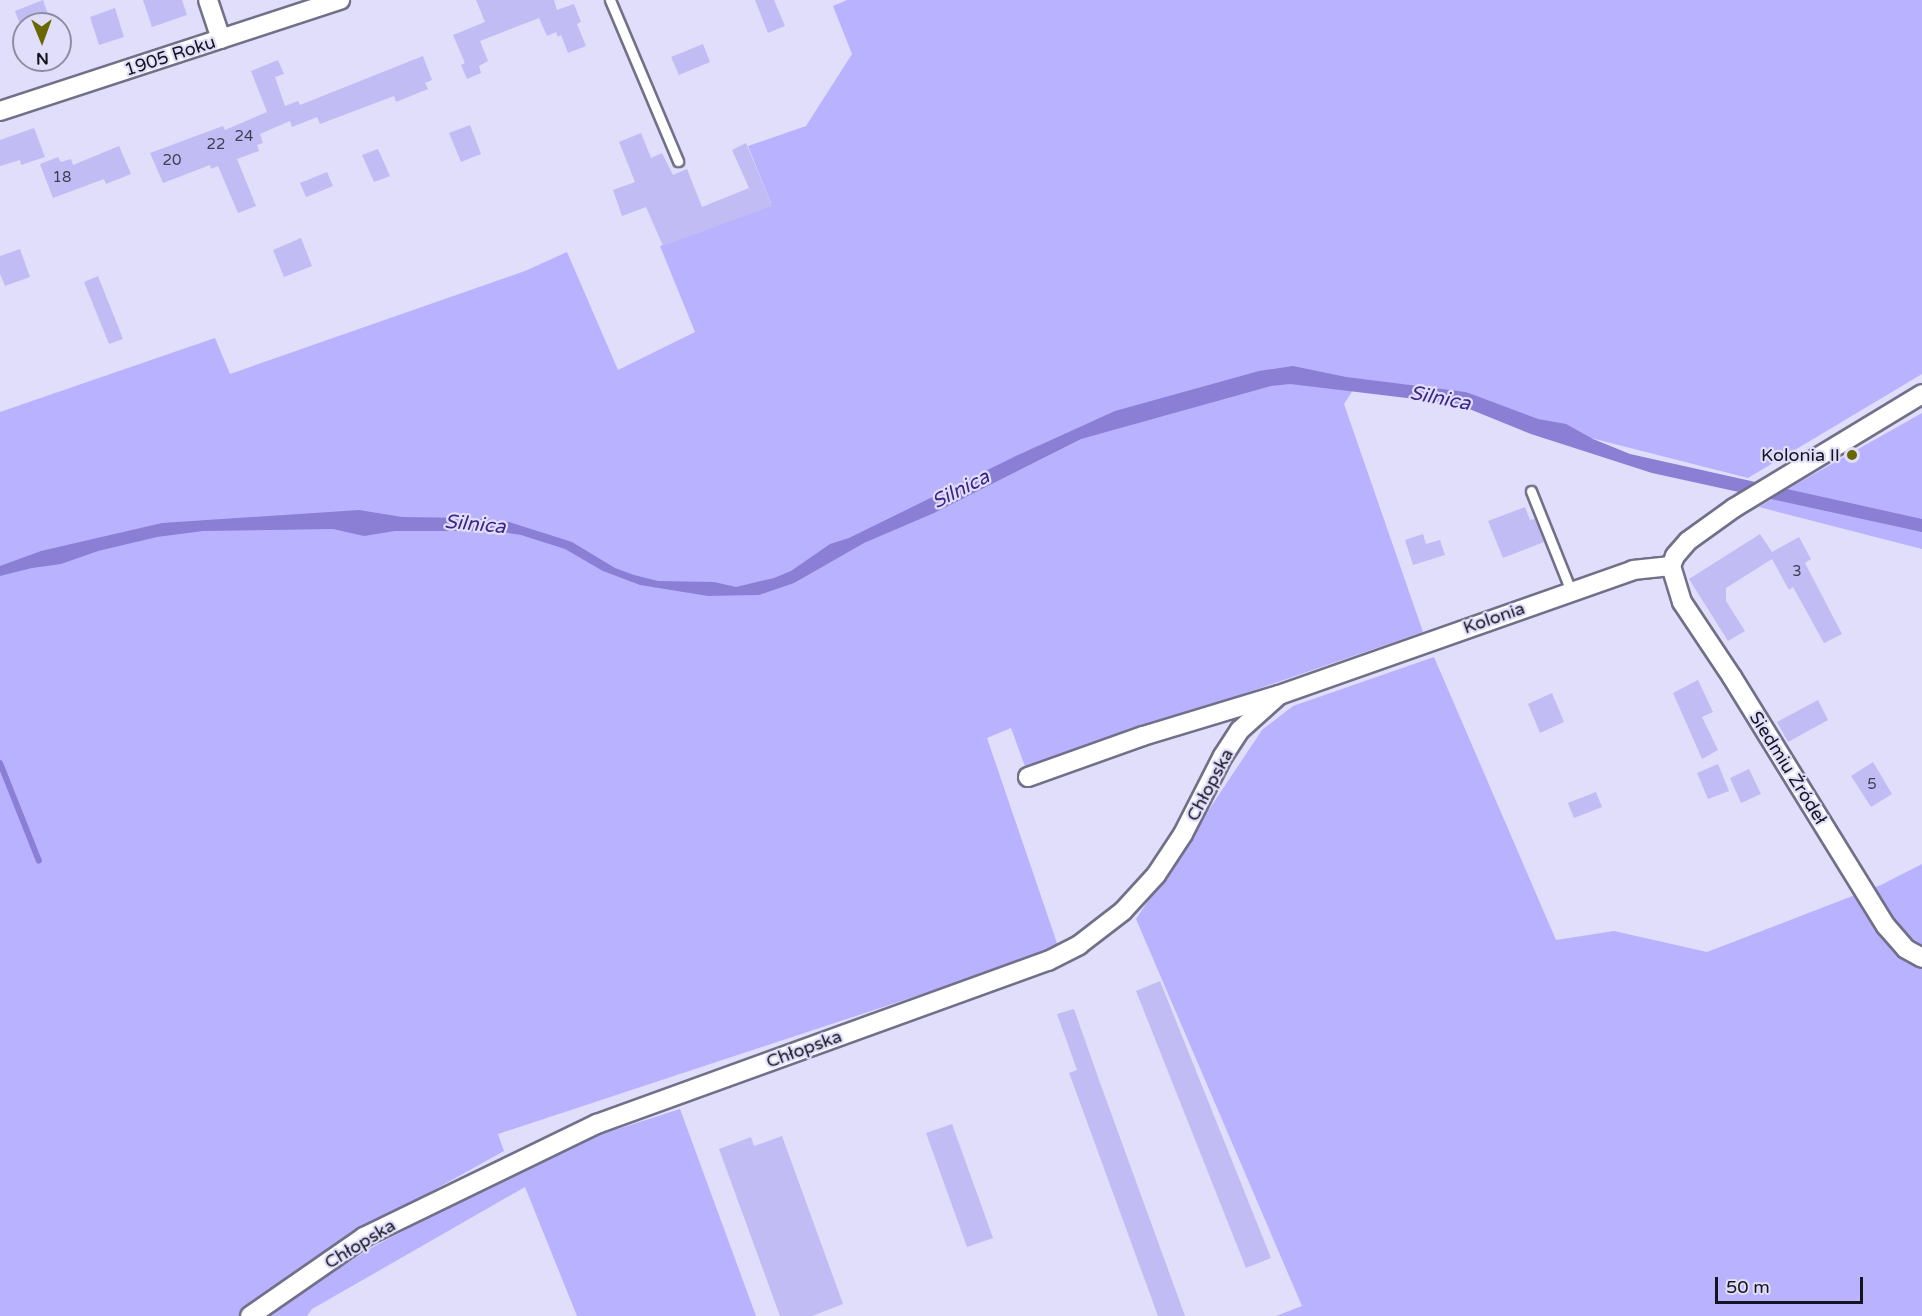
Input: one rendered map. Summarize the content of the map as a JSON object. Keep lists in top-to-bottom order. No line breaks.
{"streets":{"street":["1905 Roku","Kolonia","Siedmiu Źródeł","Chłopska"]},"crossings":[["Kolonia","Siedmiu Źródeł"],["Kolonia","Chłopska"]],"water":["Silnica"],"places":["Kolonia II"],"house_numbers":["24","22","20","18","3","5"],"scale_bar":"50 m","north":"bottom"}
